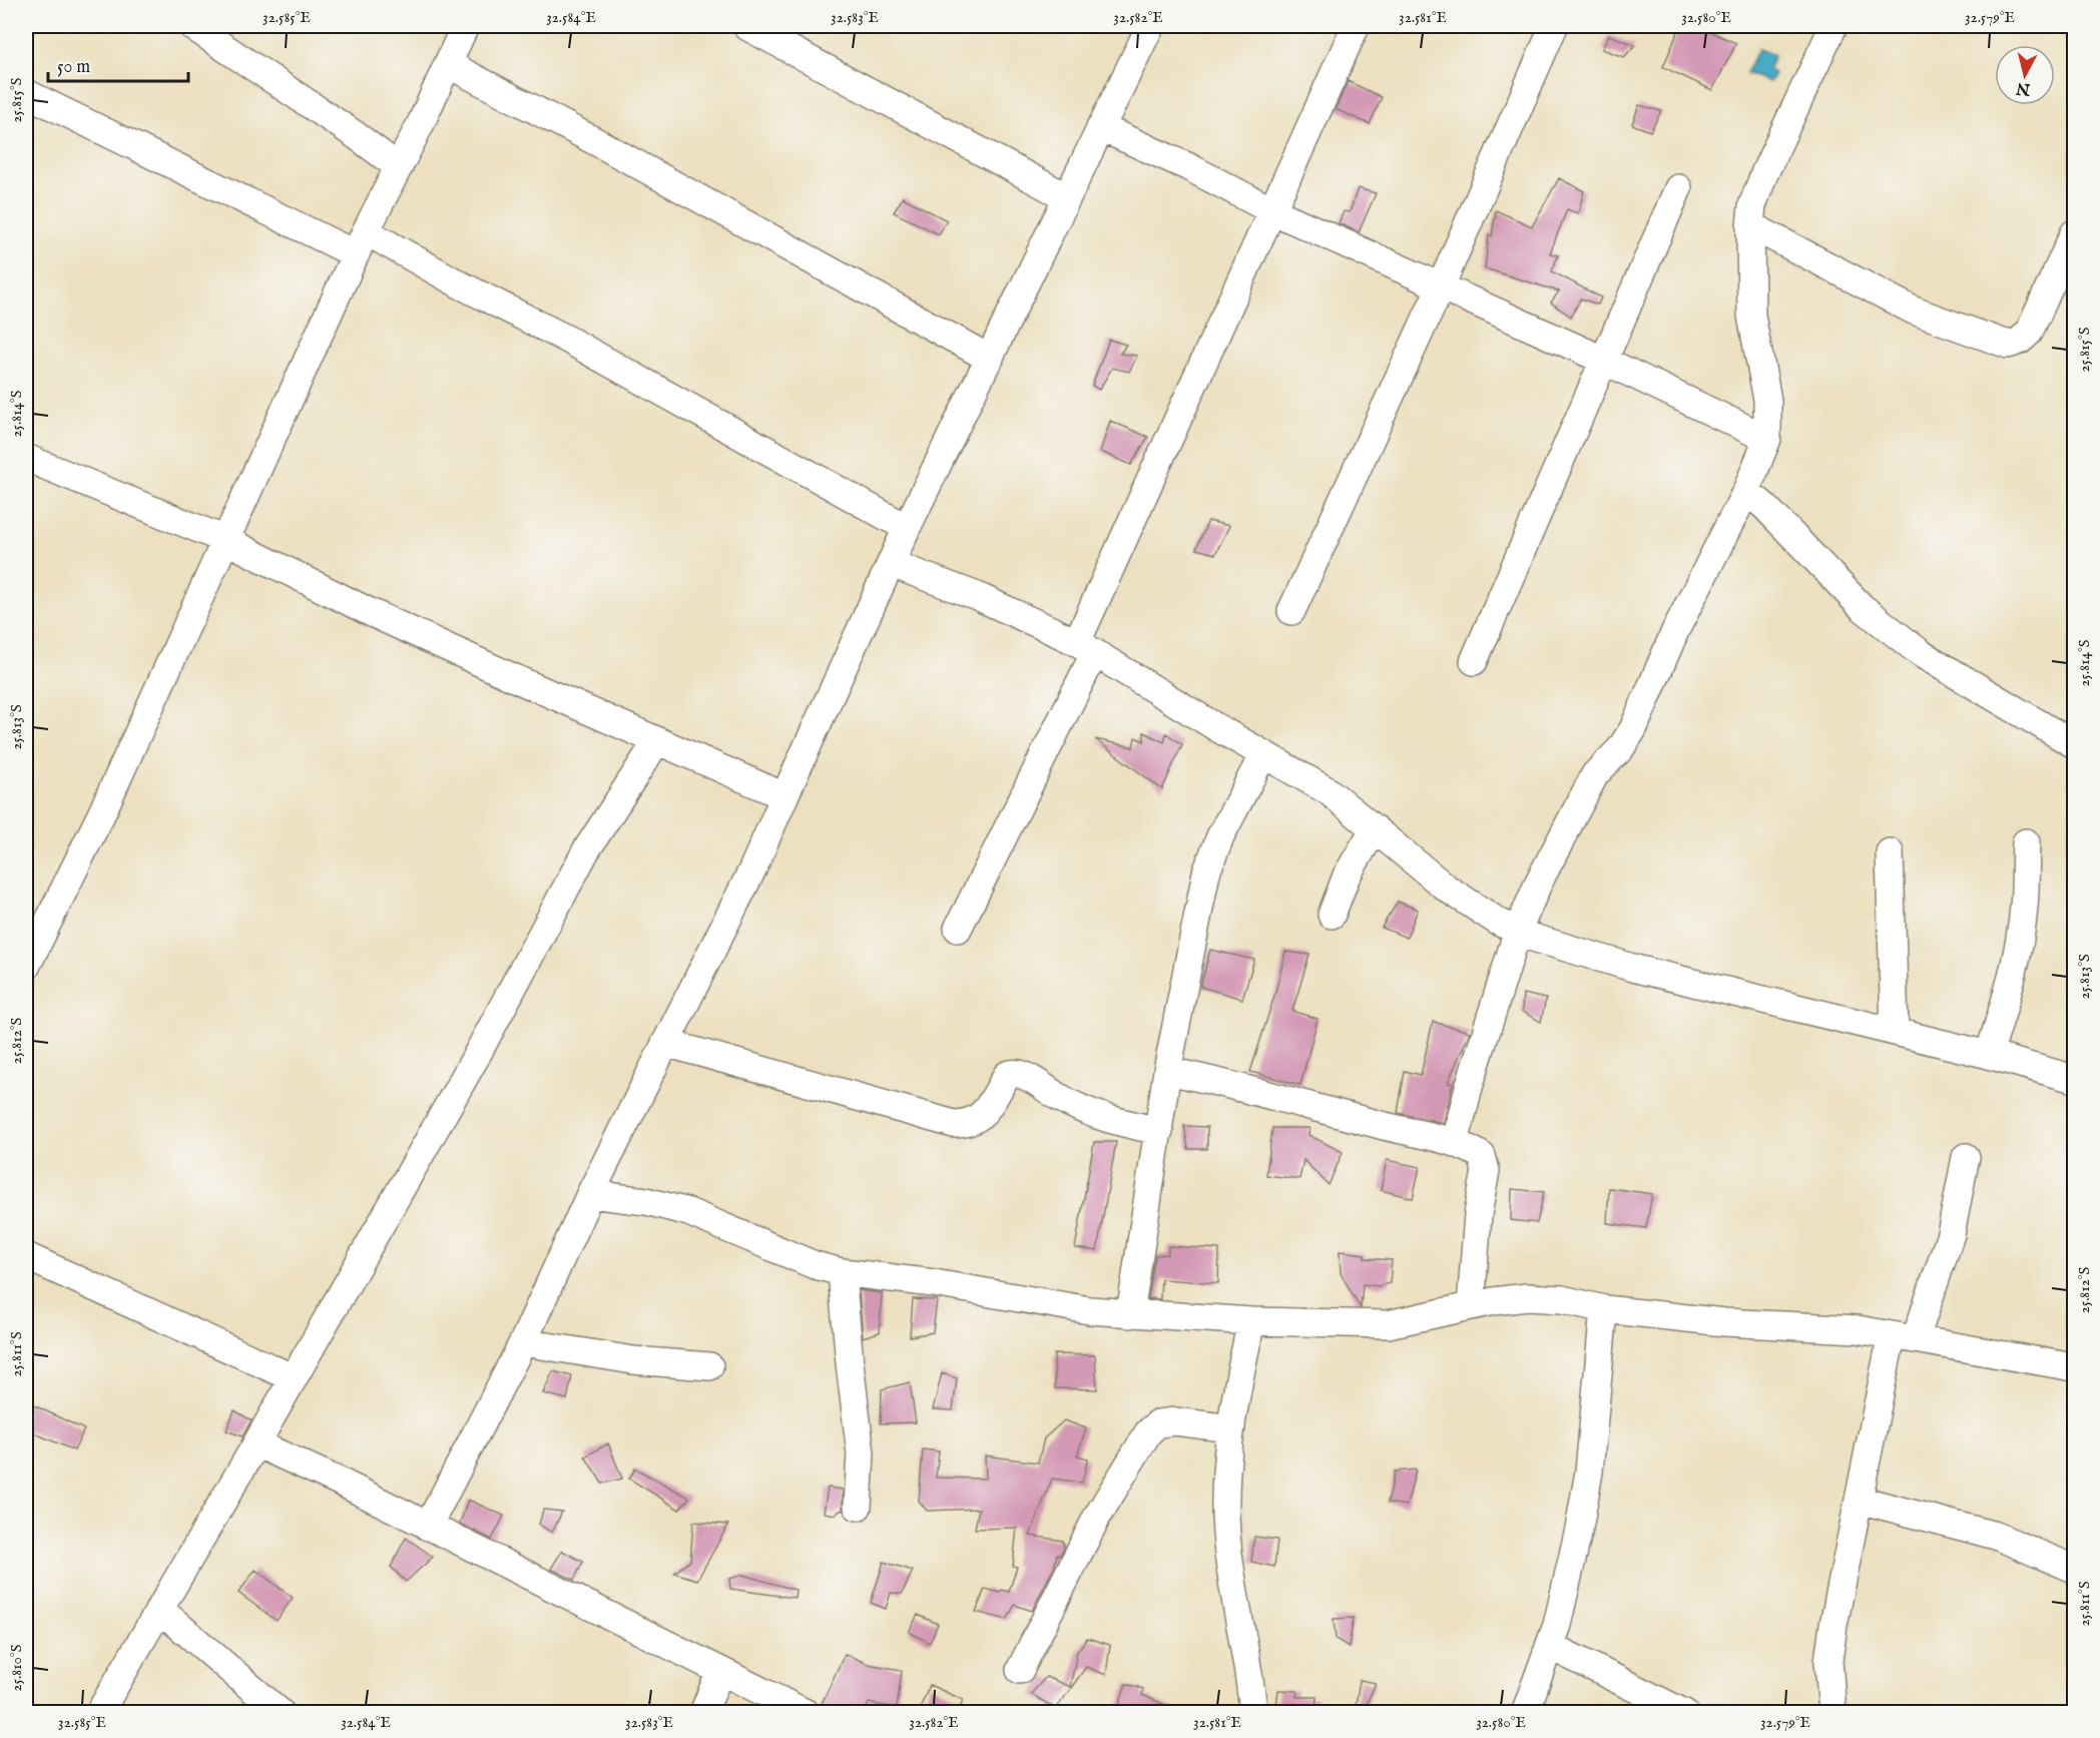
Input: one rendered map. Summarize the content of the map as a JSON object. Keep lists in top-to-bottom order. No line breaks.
{"scale_bar":"50 m","north":"bottom","coordinates":["32.585°E","32.584°E","32.583°E","32.582°E","32.581°E","32.580°E","32.579°E","25.815°S","25.814°S","25.813°S","25.812°S","25.811°S","25.810°S"]}
